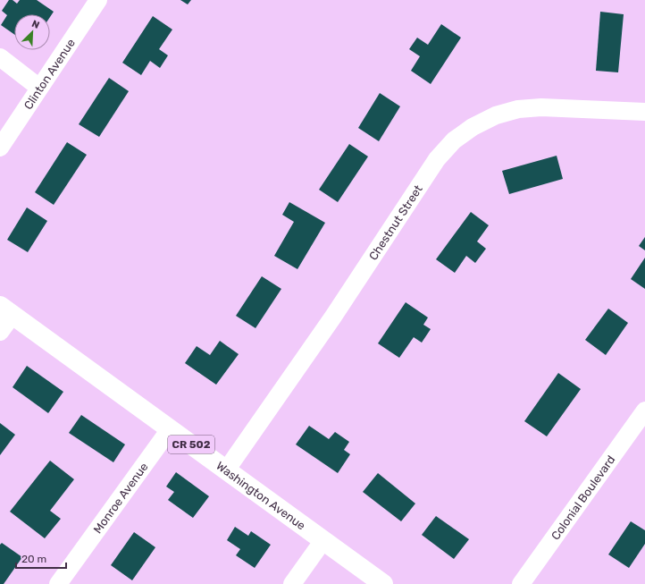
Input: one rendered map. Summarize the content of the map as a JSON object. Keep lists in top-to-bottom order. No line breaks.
{"streets":{"main road":["CR 502","Washington Avenue"],"street":["Clinton Avenue","Chestnut Street","Colonial Boulevard","Monroe Avenue"]},"crossings":[["Chestnut Street","Washington Avenue"],["Washington Avenue","Monroe Avenue"]],"scale_bar":"20 m","north":"top right"}
